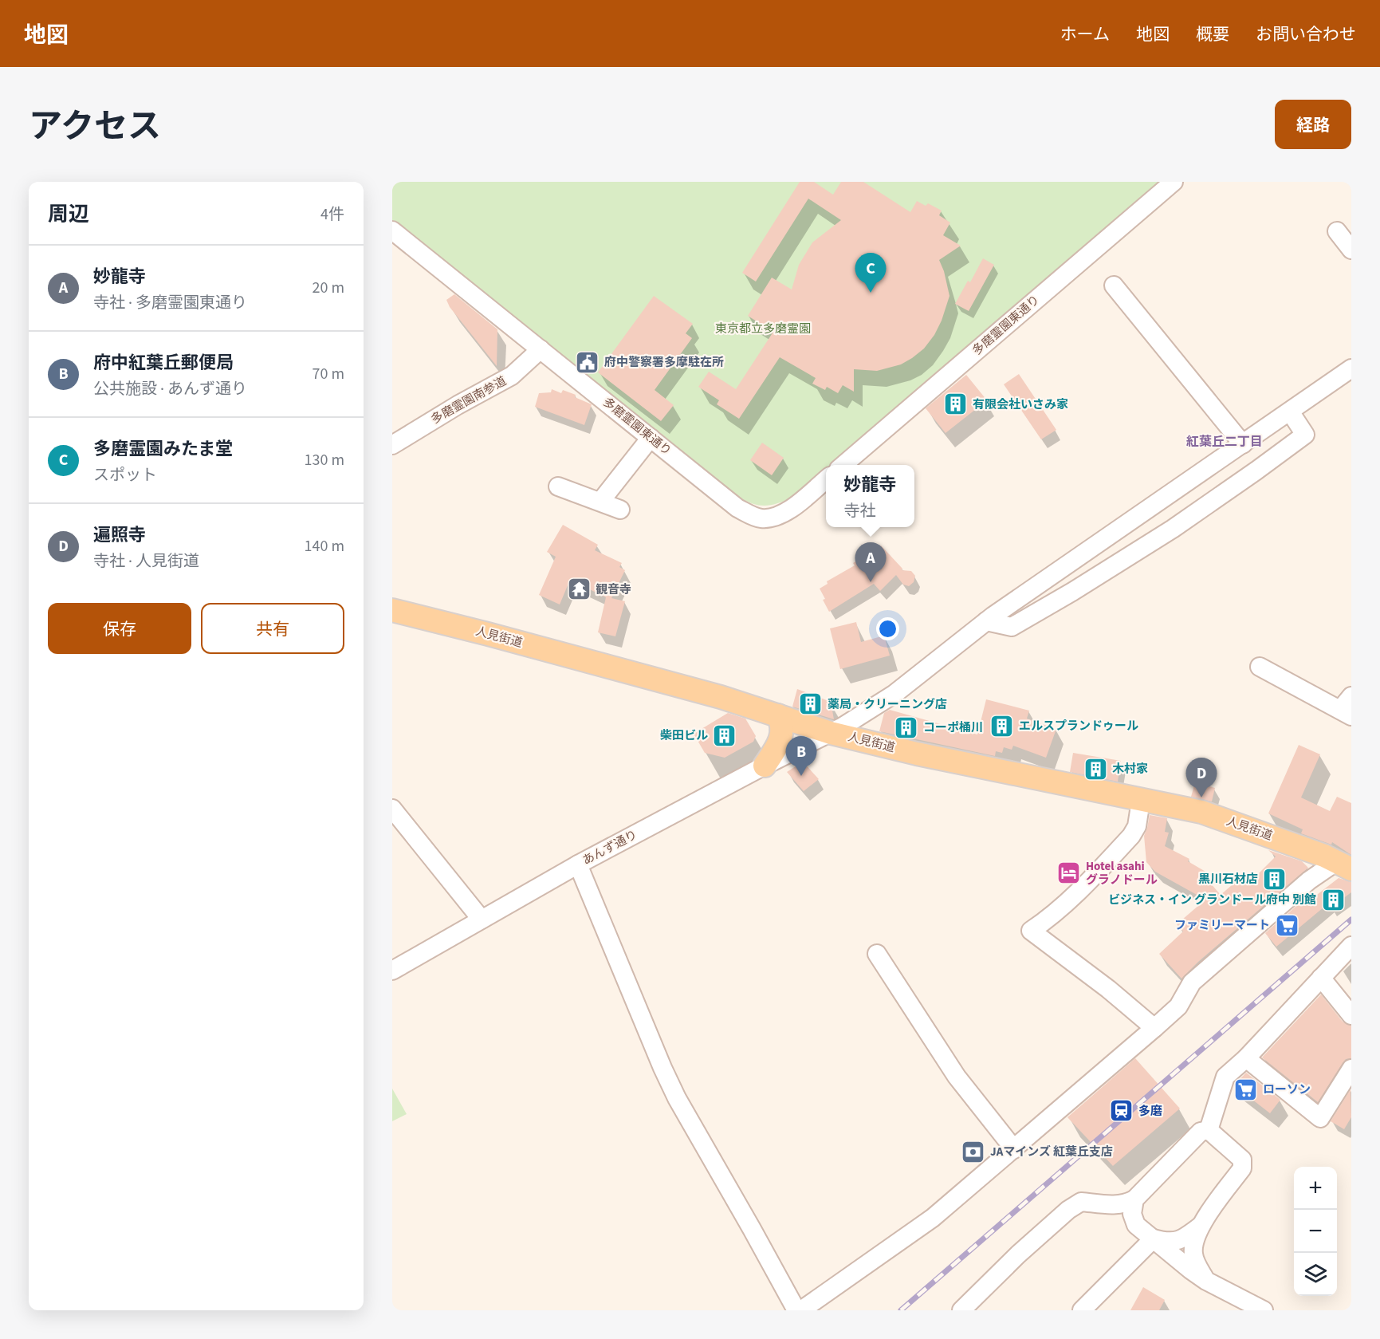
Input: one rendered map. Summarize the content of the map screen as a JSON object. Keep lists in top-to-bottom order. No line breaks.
{"streets":{"main road":["人見街道"],"street":["多磨霊園東通り","多磨霊園南参道","あんず通り"]},"crossings":[["多磨霊園東通り","多磨霊園南参道"],["人見街道","あんず通り"]],"districts":["紅葉丘二丁目"],"parks":["東京都立多磨霊園"],"places":{"public building":["府中警察署多摩駐在所"],"building":["有限会社いさみ家","薬局・クリーニング店","エルスプランドゥール","コーポ桶川","柴田ビル","木村家","黒川石材店","ビジネス・イン グランドール府中 別館"],"temple":["観音寺"],"hotel":["Hotel asahi グラノドール"],"supermarket":["ファミリーマート","ローソン"],"station":["多磨"],"bank":["JAマインズ 紅葉丘支店"]},"page":{"header":"地図","nav":["ホーム","地図","概要","お問い合わせ"],"title":"アクセス","buttons":["経路",["保存","共有"]],"heading":["周辺","4件"],"list":[{"mark":"A","name":"妙龍寺","note":"寺社 · 多磨霊園東通り","value":"20 m"},{"mark":"B","name":"府中紅葉丘郵便局","note":"公共施設 · あんず通り","value":"70 m"},{"mark":"C","name":"多磨霊園みたま堂","note":"スポット","value":"130 m"},{"mark":"D","name":"遍照寺","note":"寺社 · 人見街道","value":"140 m"}],"pins":["C","A","B","D"],"popup":["妙龍寺","寺社"],"map_buttons":["+","−"]}}
